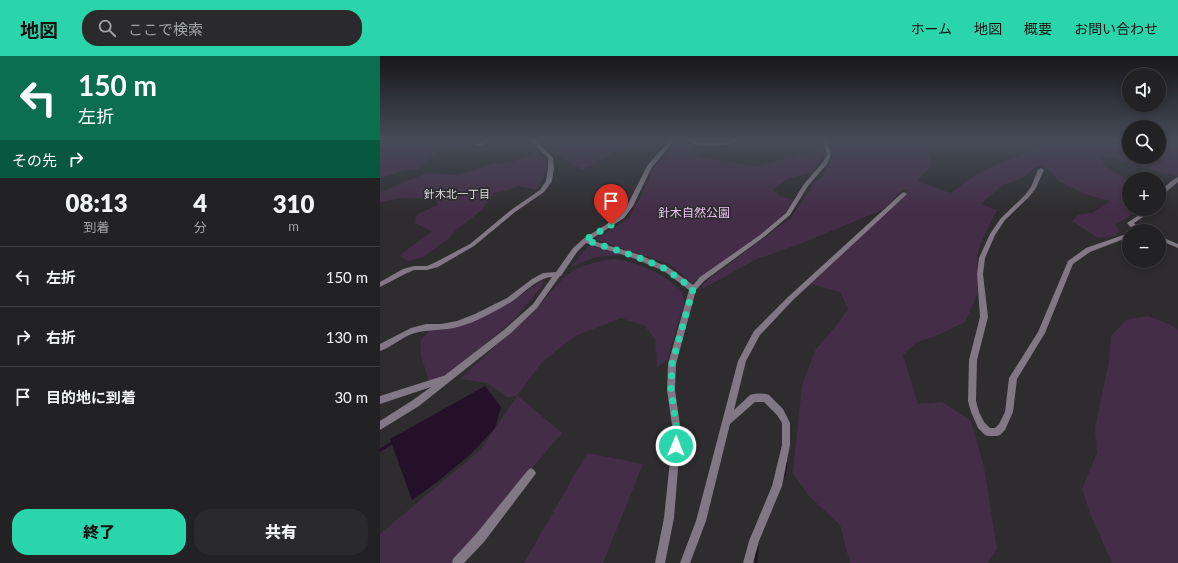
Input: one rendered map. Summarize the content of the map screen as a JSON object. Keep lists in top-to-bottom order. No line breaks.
{"districts":["針木北一丁目"],"parks":["針木自然公園"],"page":{"header":"地図","search":"ここで検索","nav":["ホーム","地図","概要","お問い合わせ"],"turn":["150 m","左折"],"map_buttons":["+","−"],"then":"その先","eta":["08:13","到着","4","分","310","m"],"list":[{"name":"左折","value":"150 m"},{"name":"右折","value":"130 m"},{"name":"目的地に到着","value":"30 m"}],"buttons":["終了","共有"]}}
